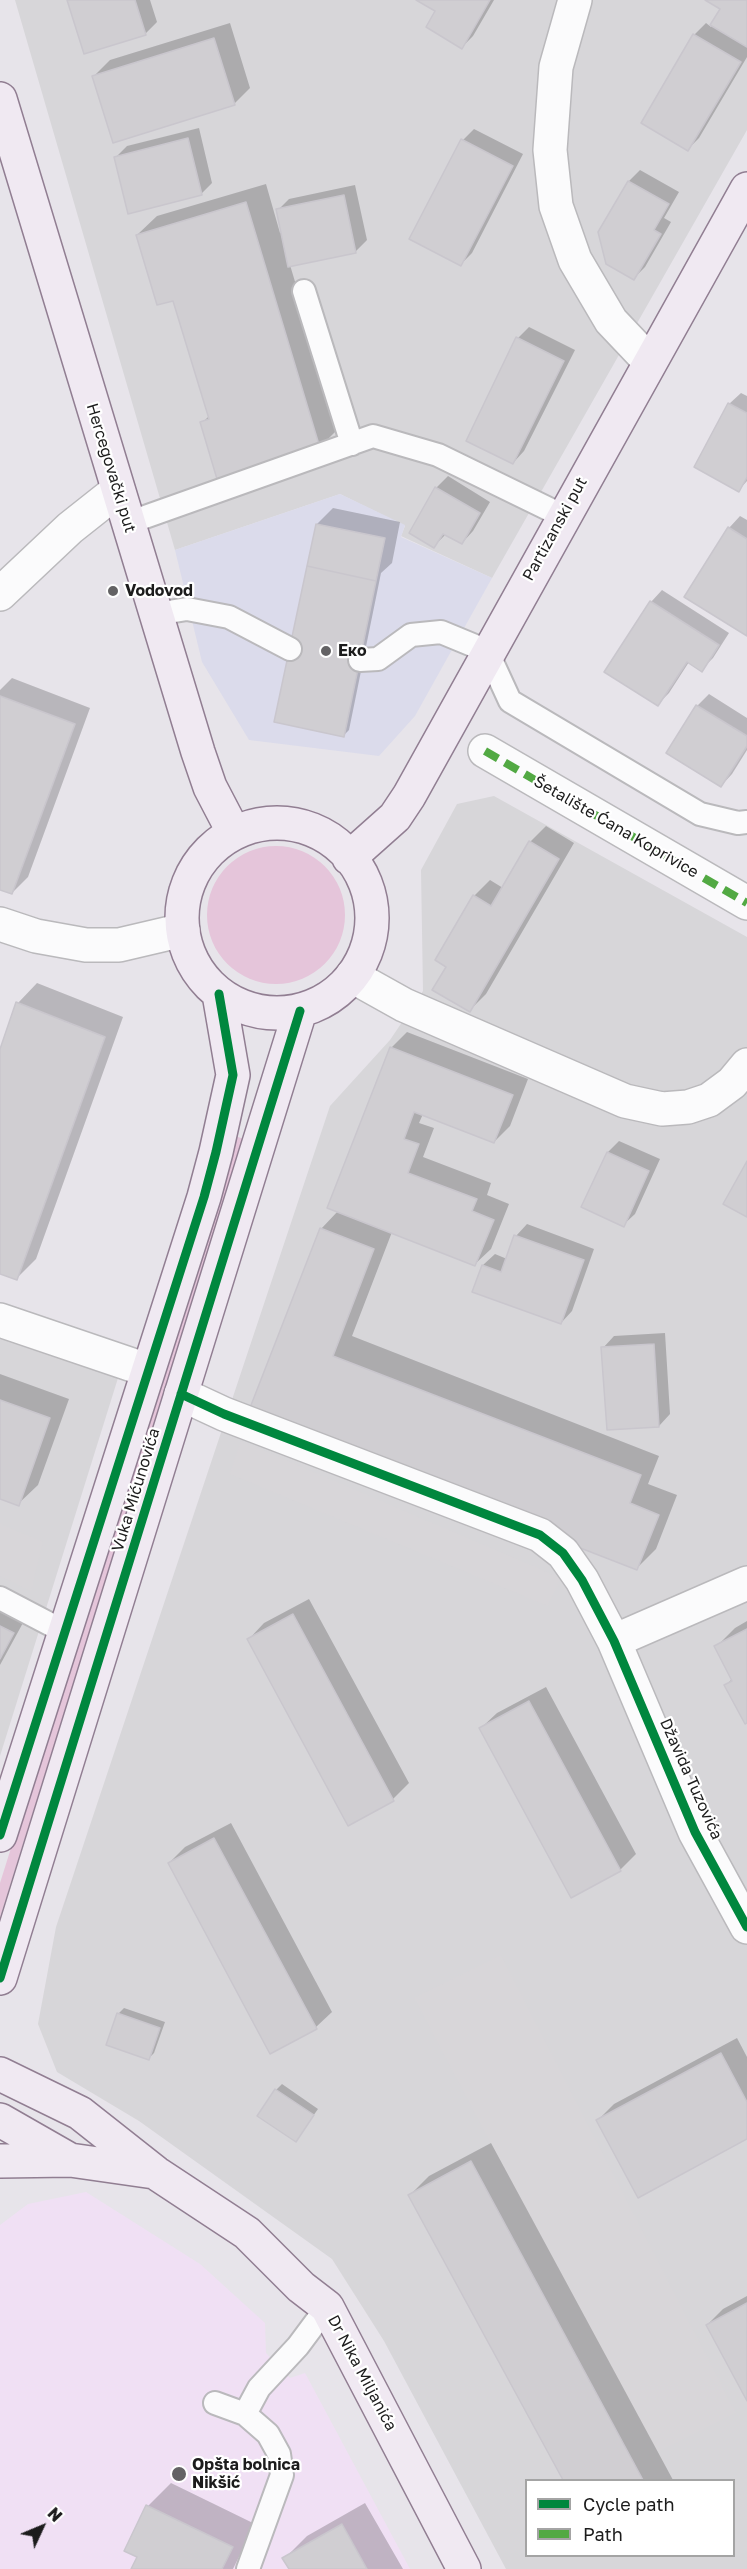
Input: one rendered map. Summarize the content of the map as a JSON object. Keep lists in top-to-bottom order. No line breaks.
{"streets":{"main road":["Hercegovački put","Partizanski put","Vuka Mićunovića","Dr Nika Miljanića"],"street":["Šetalište Ćana Koprivice","Džavida Tuzovića"]},"crossings":[["Hercegovački put","Partizanski put"],["Hercegovački put","Vuka Mićunovića"],["Partizanski put","Vuka Mićunovića"],["Vuka Mićunovića","Džavida Tuzovića"]],"places":["Vodovod","Еко","Opšta bolnica Nikšić"],"legend":["Cycle path","Path"],"north":"top right"}
